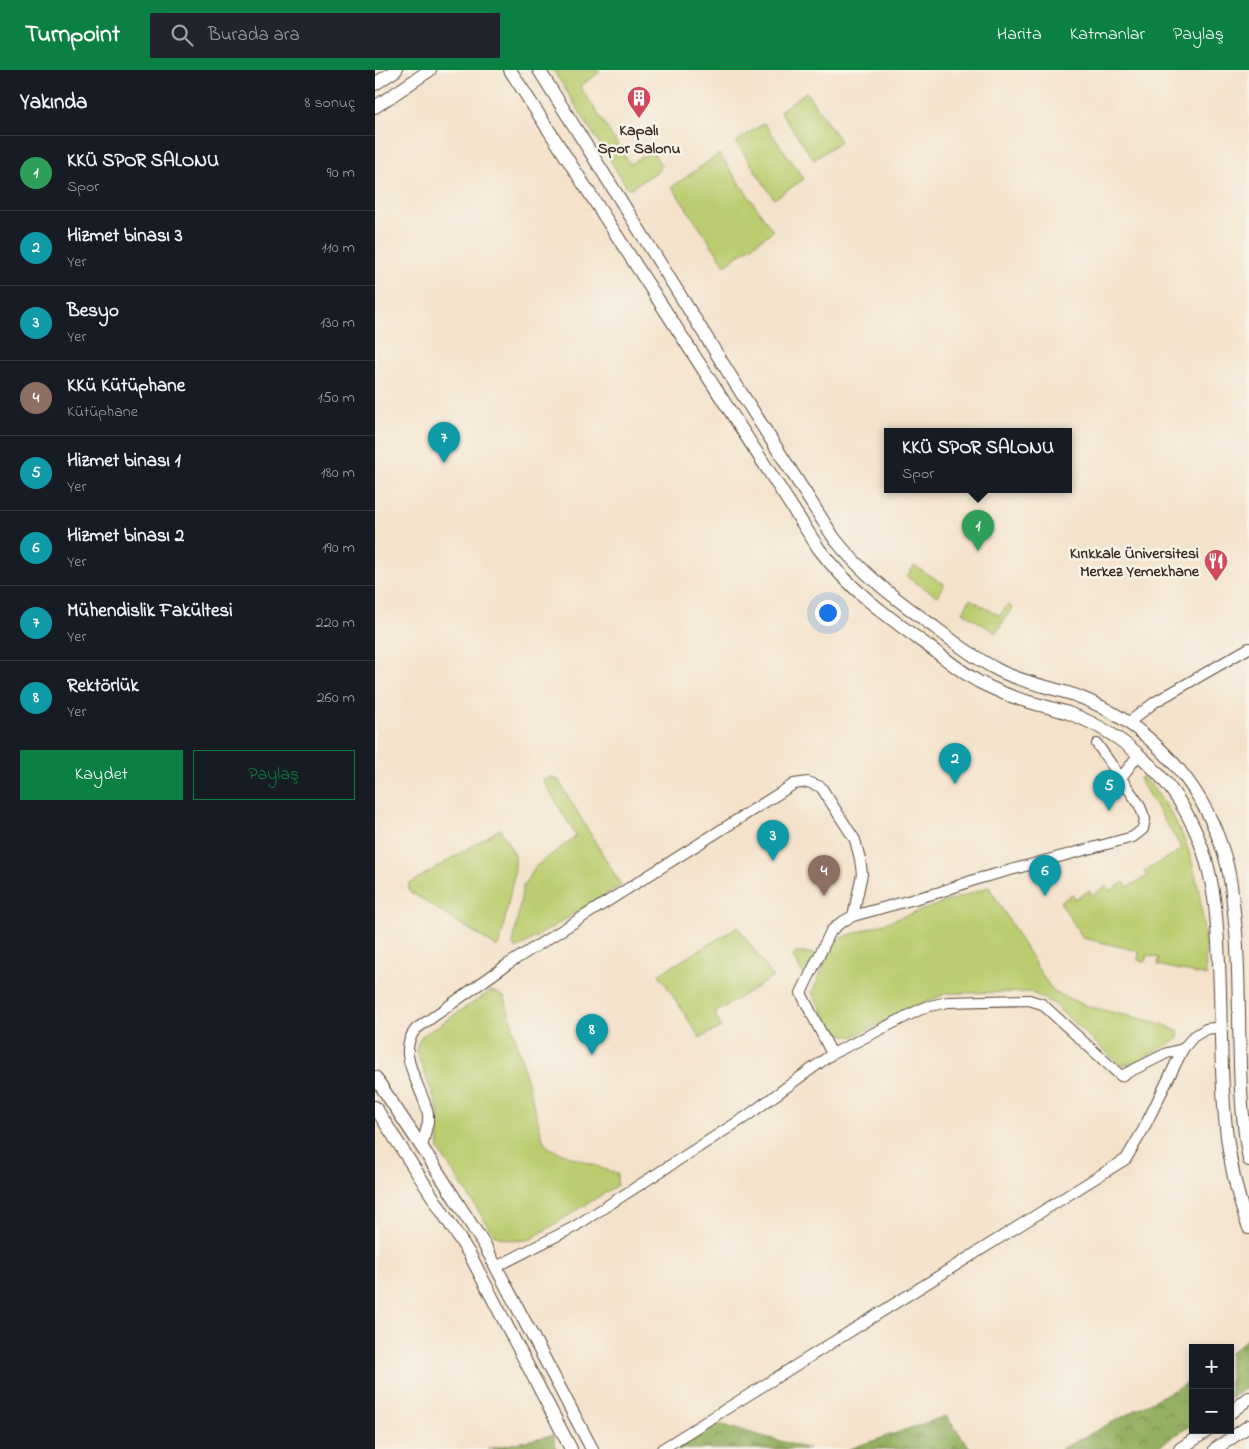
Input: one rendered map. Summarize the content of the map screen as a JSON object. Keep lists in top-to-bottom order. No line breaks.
{"places":{"building":["Kapalı Spor Salonu"],"restaurant":["Kırıkkale Üniversitesi Merkez Yemekhane"]},"page":{"header":"Turnpoint","search":"Burada ara","nav":["Harita","Katmanlar","Paylaş"],"heading":["Yakında","8 sonuç"],"list":[{"mark":"1","name":"KKÜ SPOR SALONU","note":"Spor","value":"90 m"},{"mark":"2","name":"Hizmet binası 3","note":"Yer","value":"110 m"},{"mark":"3","name":"Besyo","note":"Yer","value":"130 m"},{"mark":"4","name":"KKü Kütüphane","note":"Kütüphane","value":"150 m"},{"mark":"5","name":"Hizmet binası 1","note":"Yer","value":"180 m"},{"mark":"6","name":"Hizmet binası 2","note":"Yer","value":"190 m"},{"mark":"7","name":"Mühendislik Fakültesi","note":"Yer","value":"220 m"},{"mark":"8","name":"Rektörlük","note":"Yer","value":"260 m"}],"pins":["7","1","2","5","3","4","6","8"],"popup":["KKÜ SPOR SALONU","Spor"],"buttons":["Kaydet","Paylaş"],"map_buttons":["+","−"]}}
